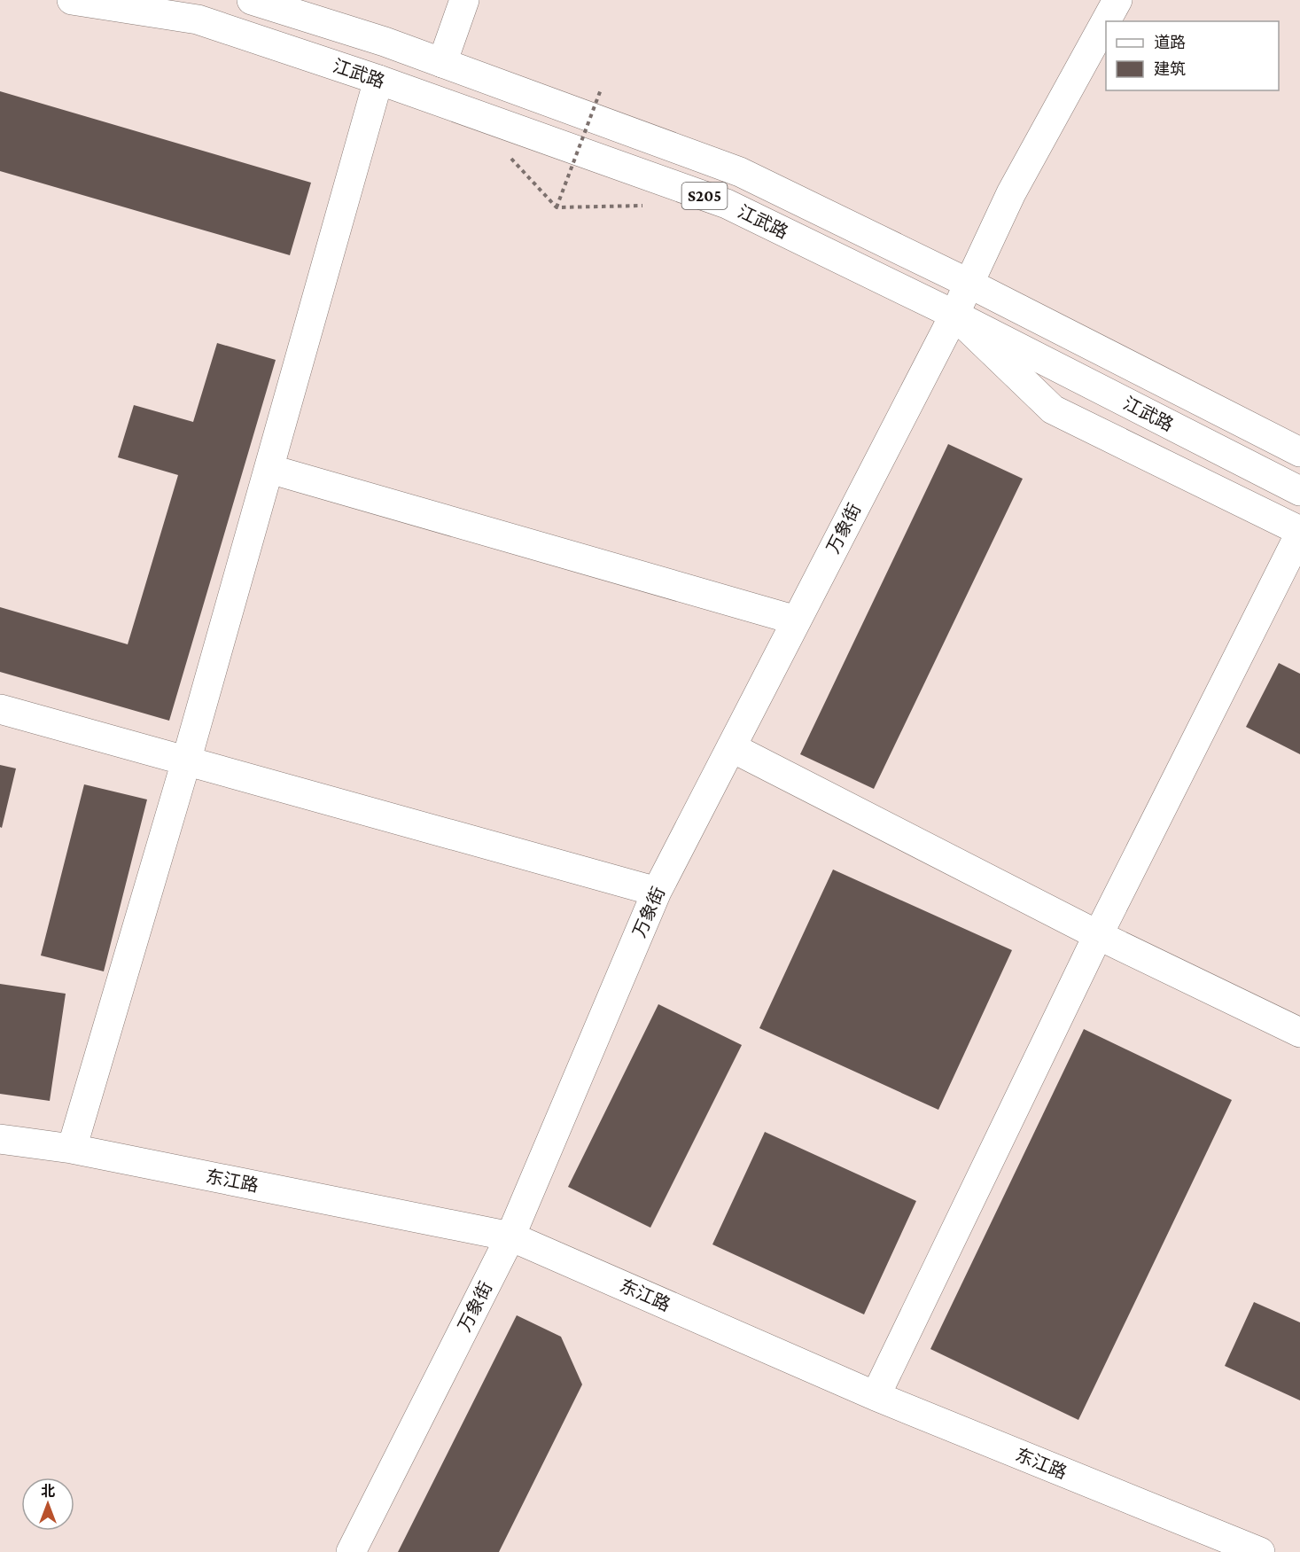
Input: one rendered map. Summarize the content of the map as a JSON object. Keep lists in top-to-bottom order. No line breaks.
{"streets":{"street":["江武路","S205","万象街","东江路"]},"crossings":[["江武路","万象街"],["万象街","东江路"]],"legend":["道路","建筑"],"north":"top"}
